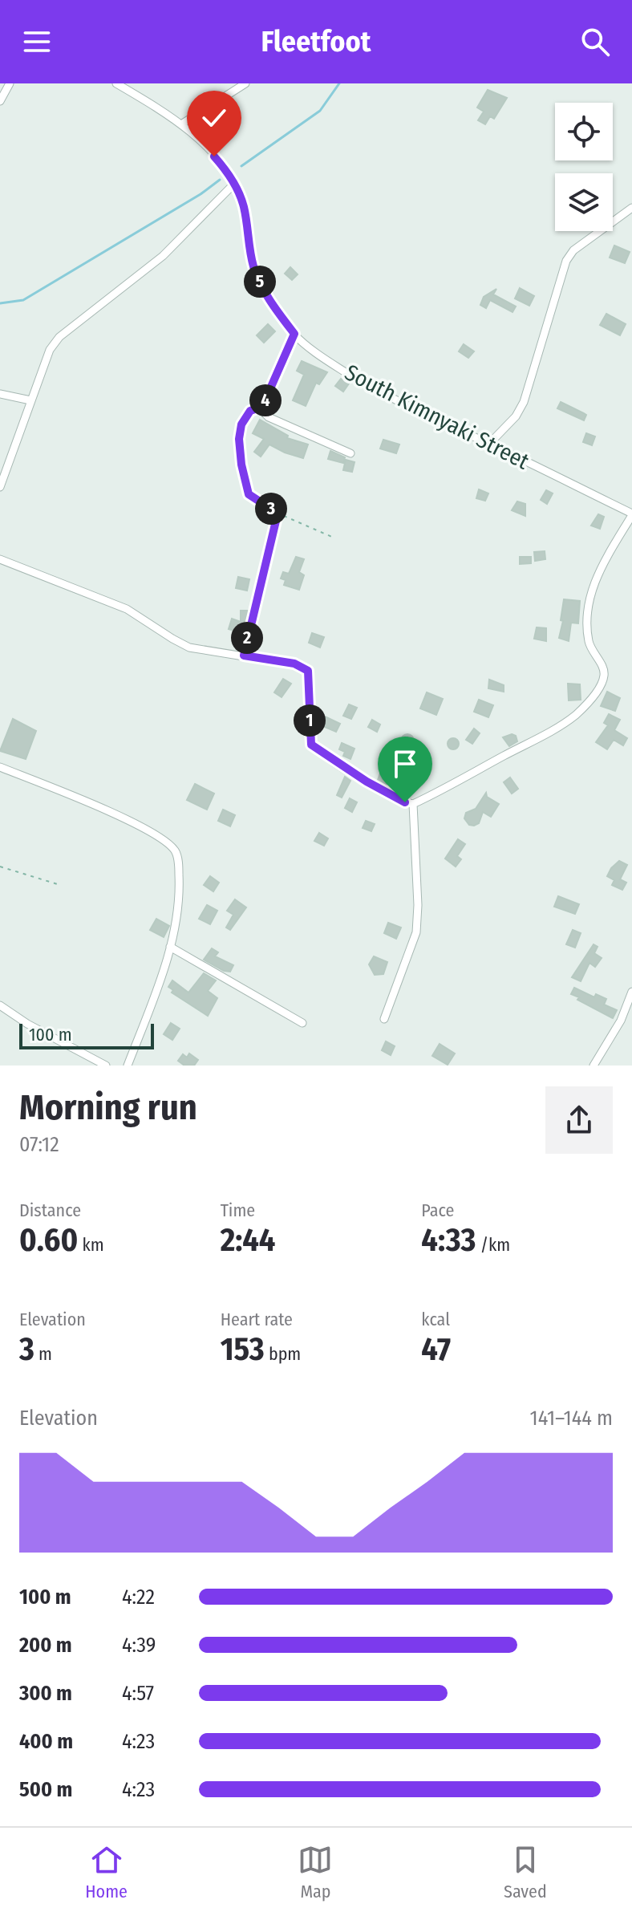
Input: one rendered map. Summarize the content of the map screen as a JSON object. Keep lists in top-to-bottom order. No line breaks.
{"streets":{"street":["South Kimnyaki Street"]},"scale_bar":"100 m","page":{"header":"Fleetfoot","pins":["5","4","3","2","1"],"scale":"100 m","heading":["Morning run","07:12"],"stats":[["Distance","0.60 km"],["Time","2:44"],["Pace","4:33 /km"],["Elevation","3 m"],["Heart rate","153 bpm"],["kcal","47"]],"chart":["Elevation","141–144 m"],"list":[{"name":"100 m","note":"4:22"},{"name":"200 m","note":"4:39"},{"name":"300 m","note":"4:57"},{"name":"400 m","note":"4:23"},{"name":"500 m","note":"4:23"}],"tabs":["Home","Map","Saved"]}}
